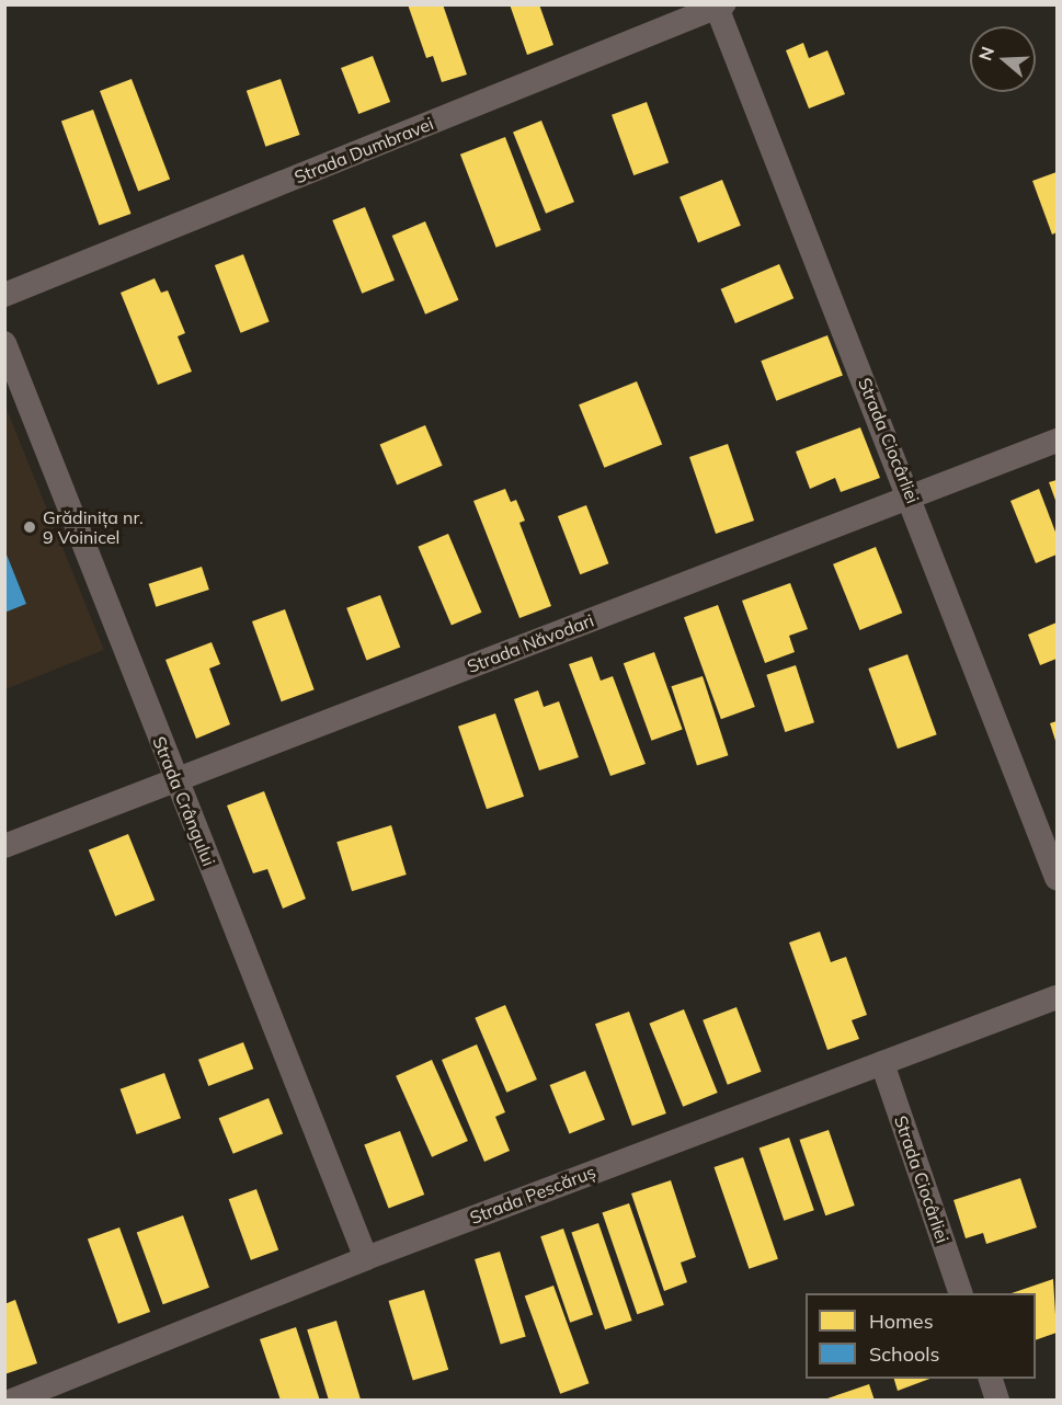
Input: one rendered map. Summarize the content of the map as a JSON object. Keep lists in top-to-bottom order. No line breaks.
{"streets":{"street":["Strada Dumbravei","Strada Ciocârliei","Strada Năvodari","Strada Crângului","Strada Pescăruș"]},"crossings":[["Strada Dumbravei","Strada Ciocârliei"],["Strada Ciocârliei","Strada Năvodari"],["Strada Ciocârliei","Strada Pescăruș"],["Strada Năvodari","Strada Crângului"],["Strada Crângului","Strada Pescăruș"]],"places":["Grădinița nr. 9 Voinicel"],"legend":["Homes","Schools"],"north":"left"}
